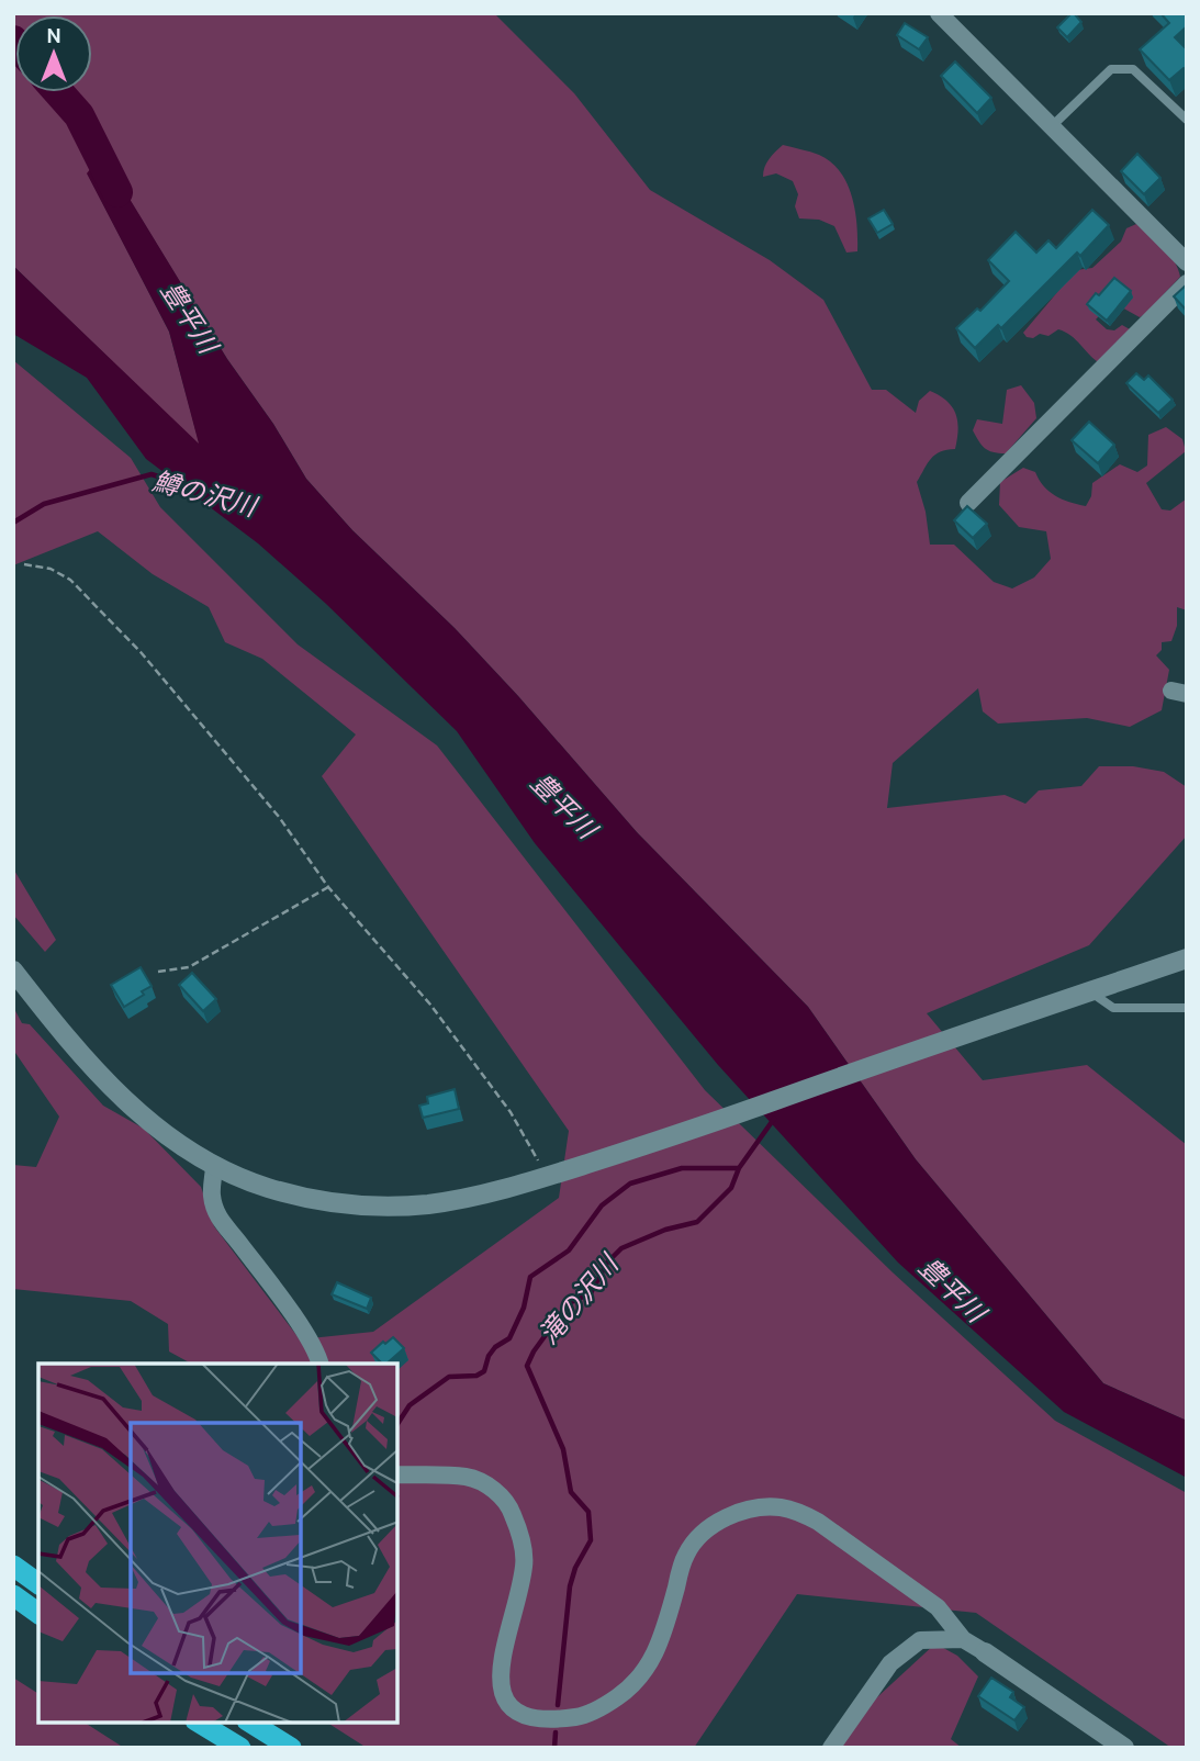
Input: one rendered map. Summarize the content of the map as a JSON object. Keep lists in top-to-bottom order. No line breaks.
{"water":["豊平川","鱒の沢川","滝の沢川"],"north":"top"}
